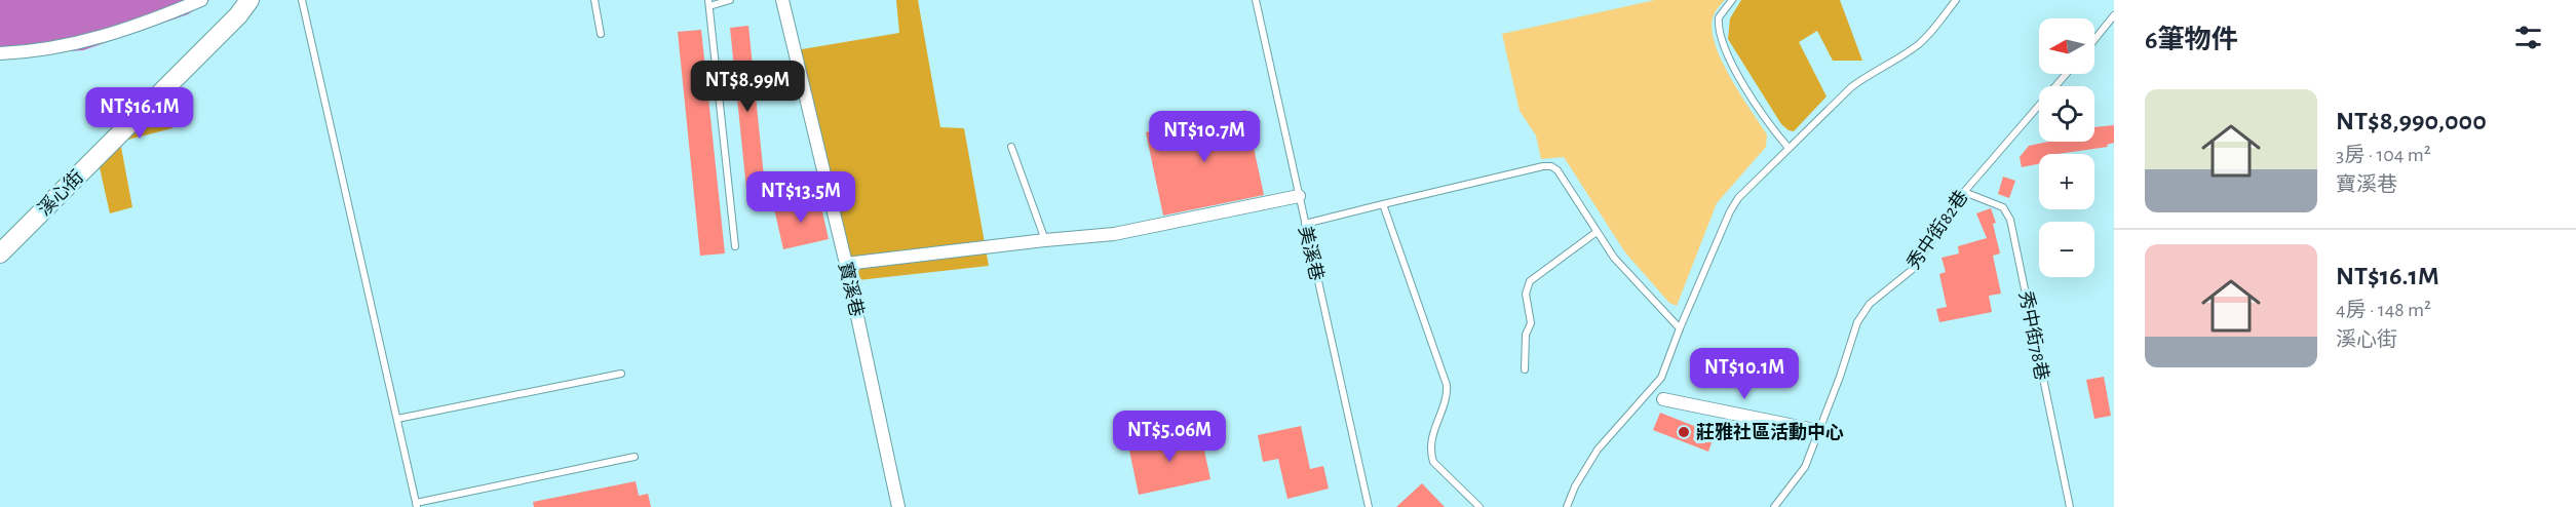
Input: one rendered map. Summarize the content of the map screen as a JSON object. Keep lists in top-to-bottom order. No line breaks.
{"streets":{"street":["溪心街","寶溪巷"],"lane":["秀中街82巷","美溪巷","秀中街78巷"]},"crossings":[["秀中街82巷","秀中街78巷"]],"places":["莊雅社區活動中心"],"north":"left","page":{"heading":"6筆物件","map_buttons":["+","−"],"price":["NT$8.99M","NT$16.1M","NT$10.7M","NT$13.5M","NT$10.1M","NT$5.06M"],"list":[{"name":"NT$8,990,000","note":"3房 · 104 m² · 寶溪巷"},{"name":"NT$16.1M","note":"4房 · 148 m² · 溪心街"}]}}
